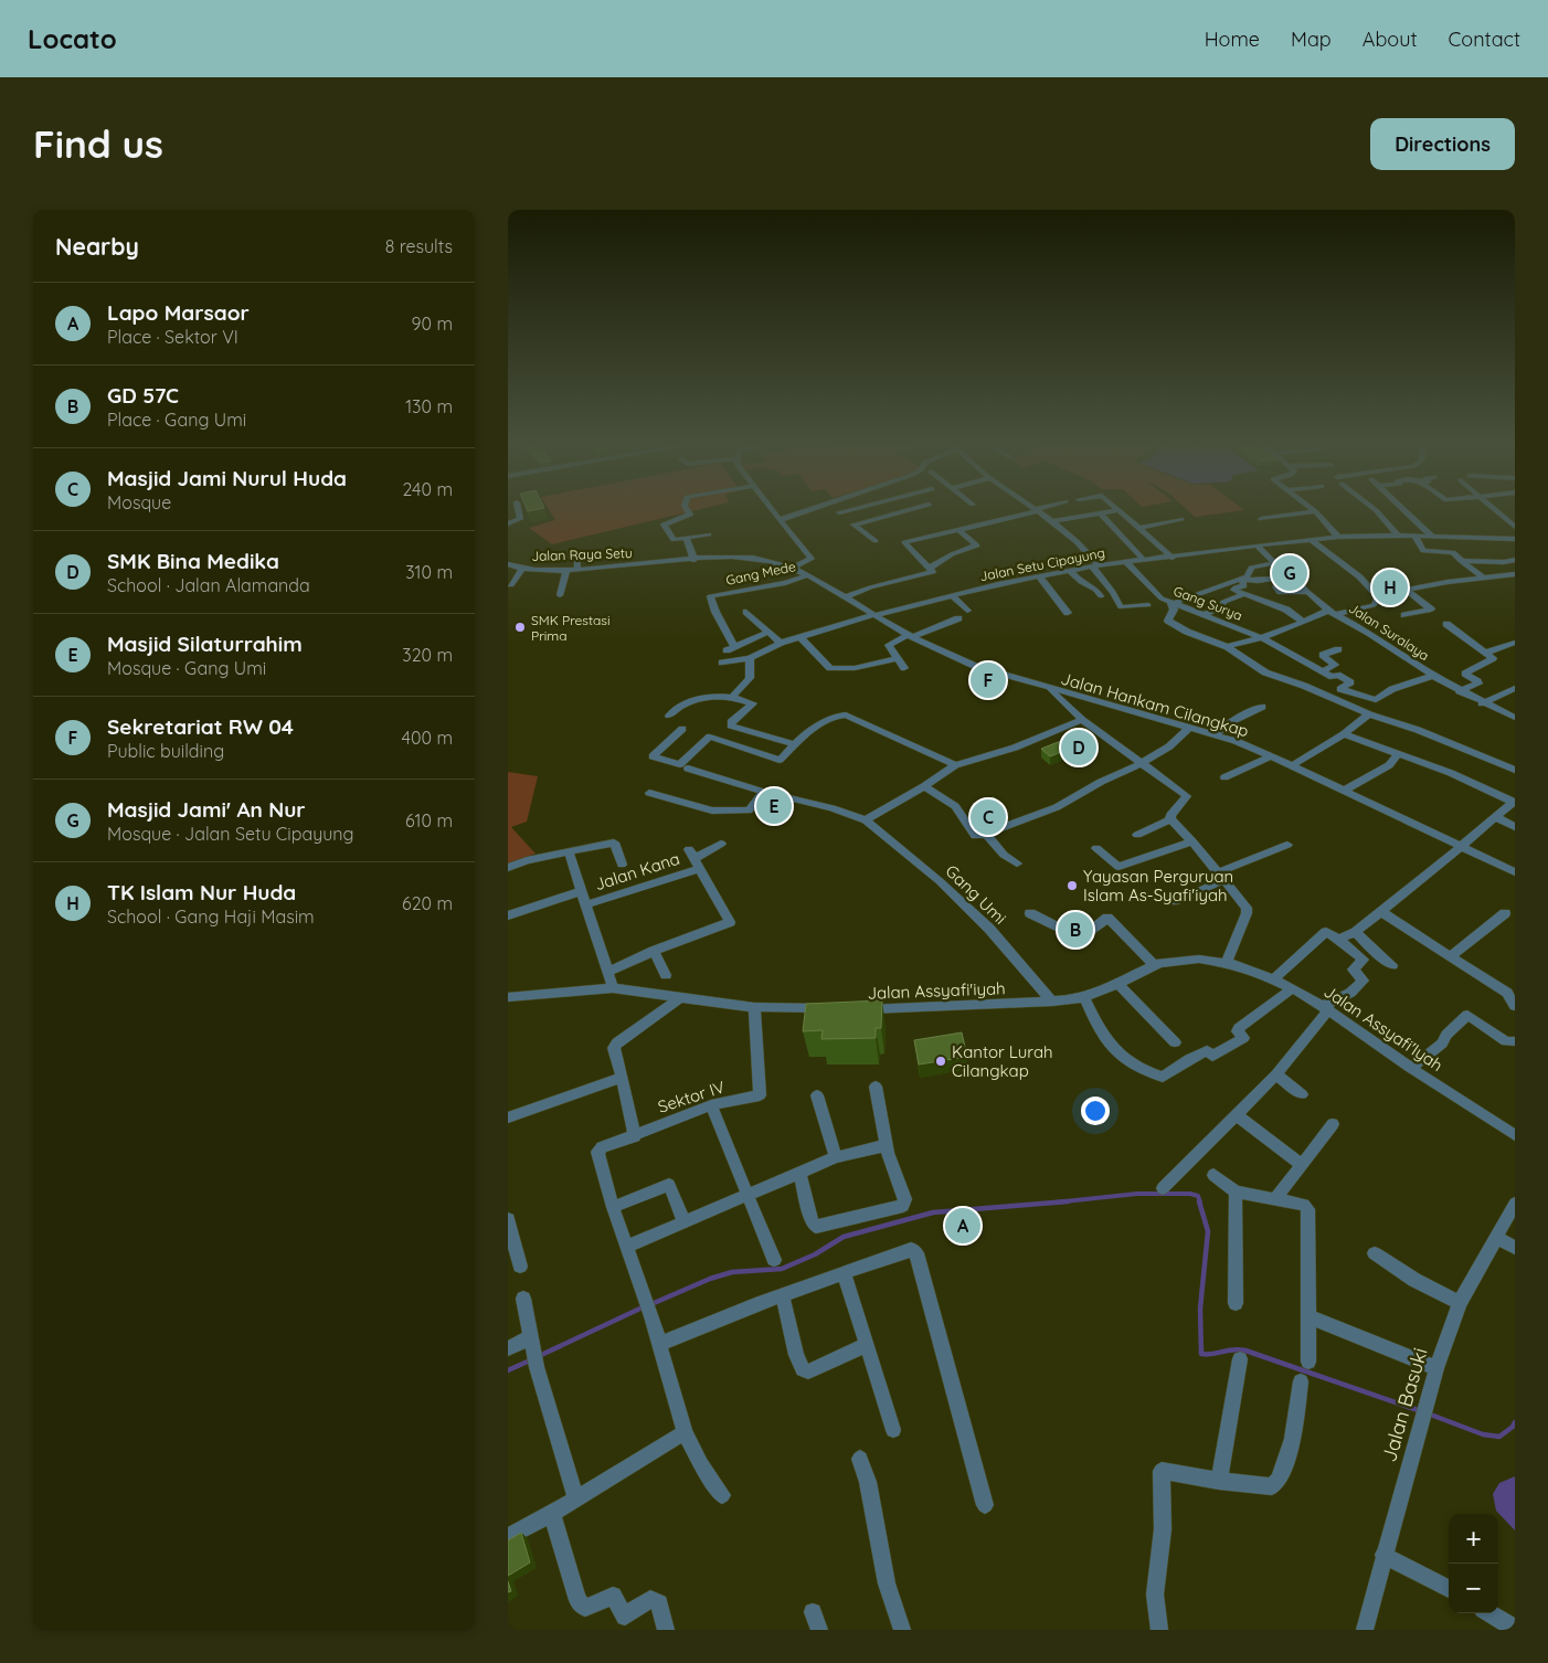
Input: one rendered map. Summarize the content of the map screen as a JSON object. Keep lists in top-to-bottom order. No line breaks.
{"streets":{"street":["Jalan Raya Setu","Jalan Setu Cipayung","Gang Mede","Gang Surya","Jalan Suralaya","Jalan Hankam Cilangkap","Jalan Kana","Gang Umi","Jalan Assyafi'iyah","Jalan Assyafi'Iyah","Sektor IV","Jalan Basuki"]},"crossings":[["Jalan Raya Setu","Jalan Setu Cipayung"],["Jalan Raya Setu","Gang Mede"],["Jalan Raya Setu","Jalan Hankam Cilangkap"],["Jalan Setu Cipayung","Gang Surya"],["Jalan Setu Cipayung","Jalan Suralaya"],["Jalan Setu Cipayung","Jalan Hankam Cilangkap"],["Gang Surya","Jalan Suralaya"],["Gang Umi","Jalan Assyafi'iyah"],["Jalan Assyafi'iyah","Jalan Assyafi'Iyah"]],"places":["SMK Prestasi Prima","Yayasan Perguruan Islam As-Syafi'iyah","Kantor Lurah Cilangkap"],"page":{"header":"Locato","nav":["Home","Map","About","Contact"],"buttons":"Directions","title":"Find us","heading":["Nearby","8 results"],"list":[{"mark":"A","name":"Lapo Marsaor","note":"Place · Sektor VI","value":"90 m"},{"mark":"B","name":"GD 57C","note":"Place · Gang Umi","value":"130 m"},{"mark":"C","name":"Masjid Jami Nurul Huda","note":"Mosque","value":"240 m"},{"mark":"D","name":"SMK Bina Medika","note":"School · Jalan Alamanda","value":"310 m"},{"mark":"E","name":"Masjid Silaturrahim","note":"Mosque · Gang Umi","value":"320 m"},{"mark":"F","name":"Sekretariat RW 04","note":"Public building","value":"400 m"},{"mark":"G","name":"Masjid Jami' An Nur","note":"Mosque · Jalan Setu Cipayung","value":"610 m"},{"mark":"H","name":"TK Islam Nur Huda","note":"School · Gang Haji Masim","value":"620 m"}],"pins":["G","H","F","D","E","C","B","A"],"map_buttons":["+","−"]}}
